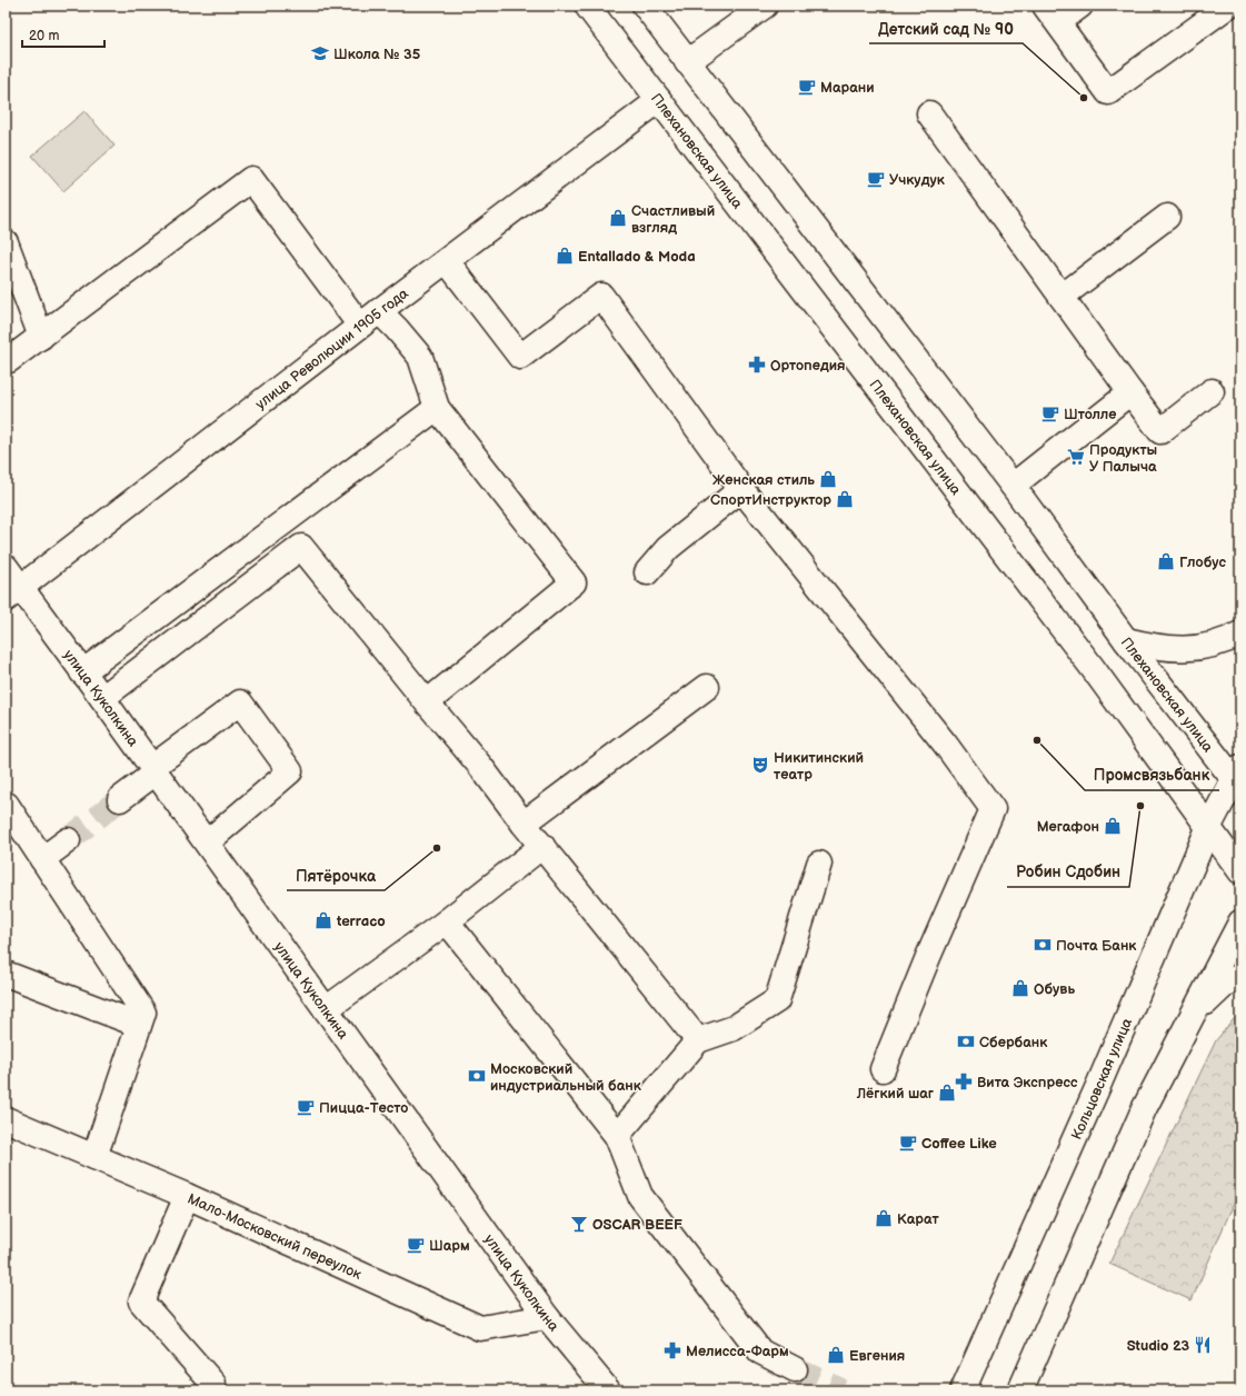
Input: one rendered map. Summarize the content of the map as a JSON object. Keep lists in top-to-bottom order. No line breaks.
{"streets":{"main road":["Плехановская улица","улица Революции 1905 года","улица Куколкина","Кольцовская улица","Мало-Московский переулок"]},"crossings":[["Плехановская улица","улица Революции 1905 года"],["Плехановская улица","Кольцовская улица"],["улица Революции 1905 года","улица Куколкина"],["улица Куколкина","Мало-Московский переулок"]],"places":{"school or university":["Школа № 35"],"cafe":["Марани","Учкудук","Штолле","Пицца-Тесто","Coffee Like","Шарм"],"other":["Детский сад № 90","Промсвязьбанк","Робин Сдобин","Пятёрочка"],"shop":["Счастливый взгляд","Entallado & Moda","Женская стиль","СпортИнструктор","Глобус","Мегафон","terraco","Обувь","Лёгкий шаг","Карат","Евгения"],"pharmacy":["Ортопедия","Вита Экспресс","Мелисса-Фарм"],"supermarket":["Продукты У Палыча"],"theatre":["Никитинский театр"],"bank":["Почта Банк","Сбербанк","Московский индустриальный банк"],"bar":["OSCAR BEEF"],"restaurant":["Studio 23"]},"scale_bar":"20 m"}
